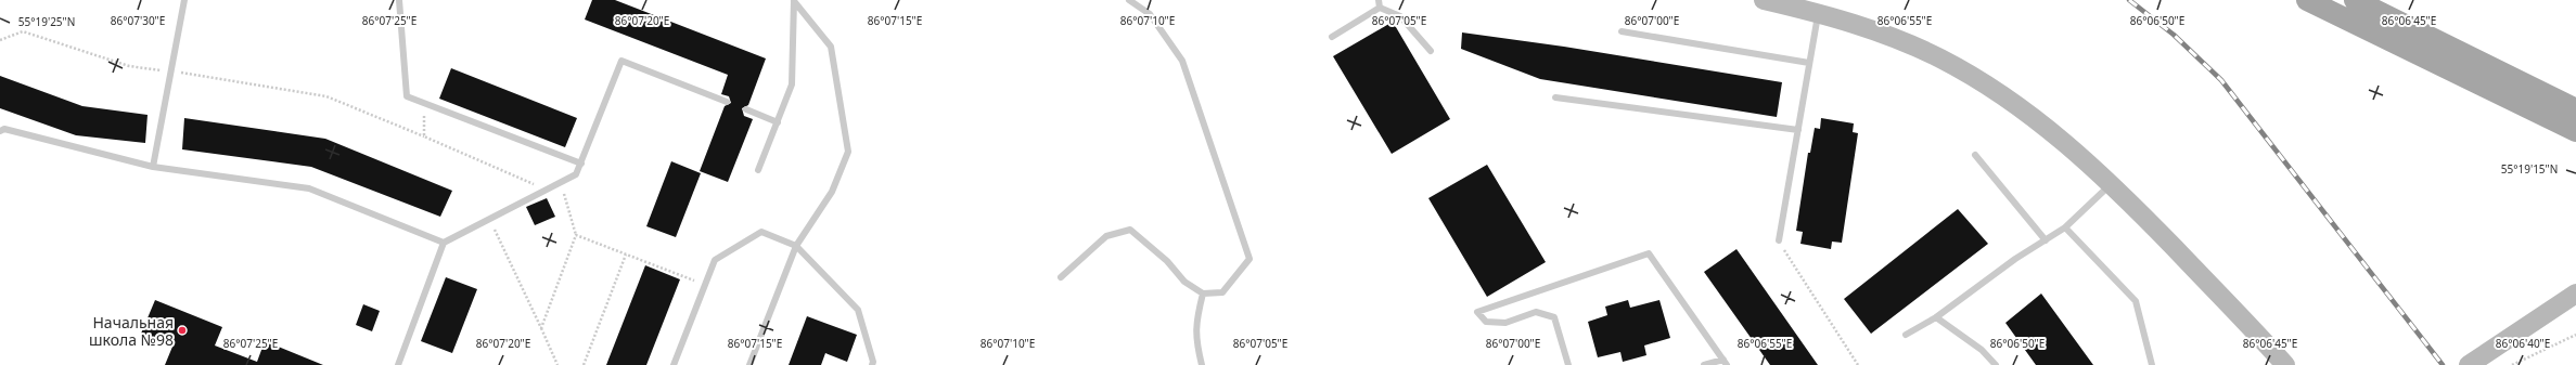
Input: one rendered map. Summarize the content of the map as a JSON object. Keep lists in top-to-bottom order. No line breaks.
{"places":["Начальная школа №98"],"coordinates":["86°07'30\"E","86°07'25\"E","86°07'20\"E","86°07'15\"E","86°07'10\"E","86°07'05\"E","86°07'00\"E","86°06'55\"E","86°06'50\"E","86°06'45\"E","55°19'25\"N","55°19'15\"N","86°06'40\"E"]}
